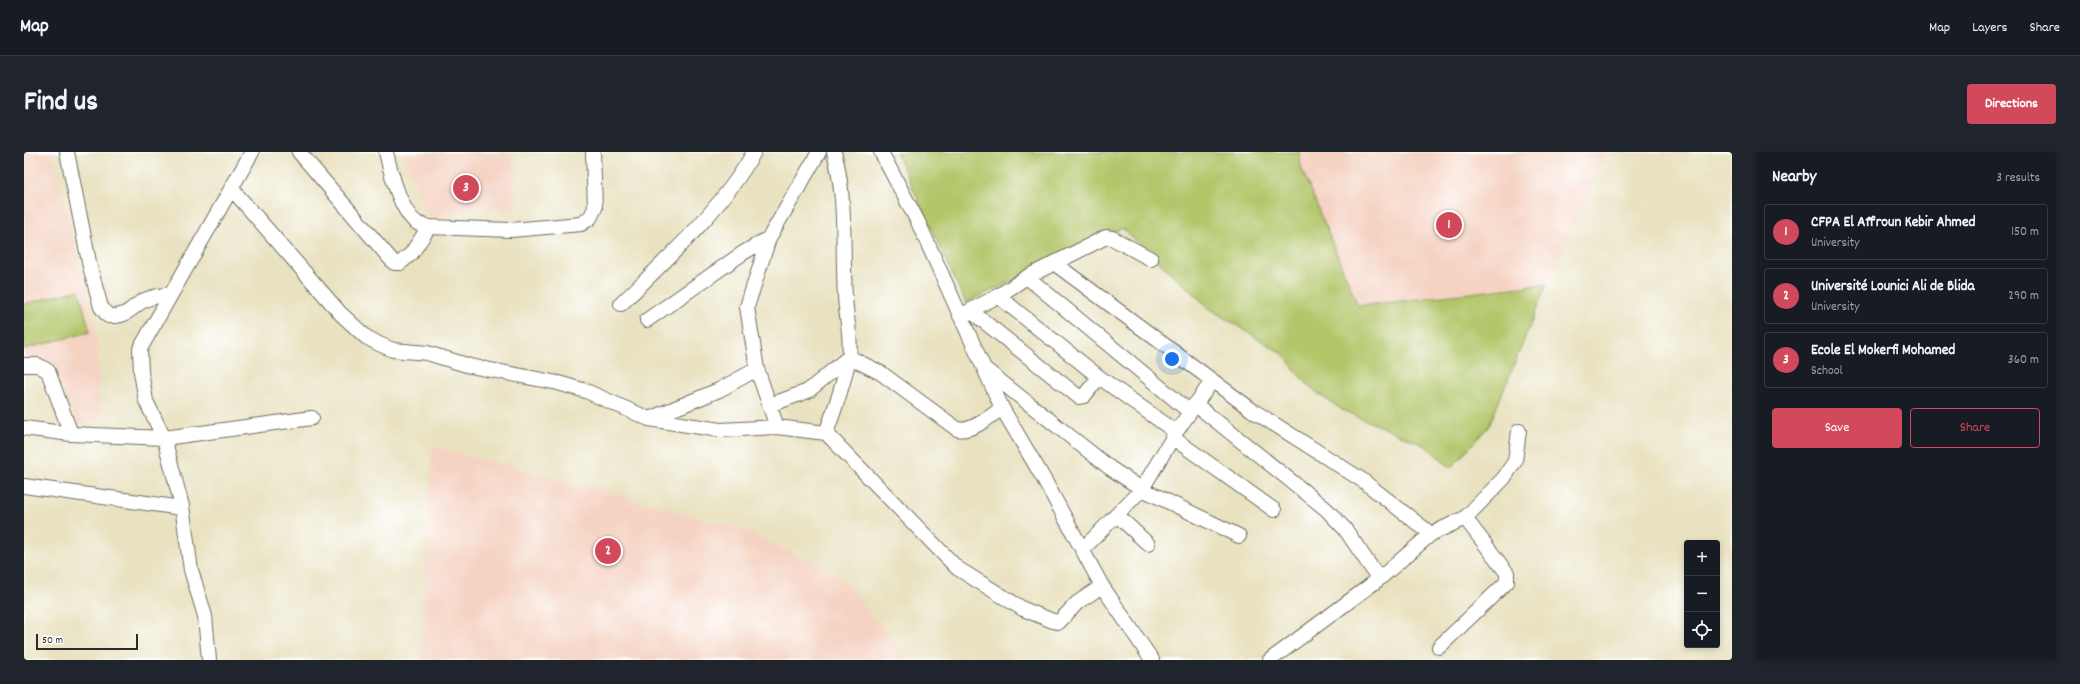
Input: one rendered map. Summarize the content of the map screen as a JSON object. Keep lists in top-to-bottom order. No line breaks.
{"scale_bar":"50 m","page":{"header":"Map","nav":["Map","Layers","Share"],"title":"Find us","buttons":["Directions",["Save","Share"]],"heading":["Nearby","3 results"],"pins":["3","1","2"],"list":[{"mark":"1","name":"CFPA El Affroun Kebir Ahmed","note":"University","value":"150 m"},{"mark":"2","name":"Université Lounici Ali de Blida","note":"University","value":"290 m"},{"mark":"3","name":"Ecole El Mokerfi Mohamed","note":"School","value":"360 m"}],"map_buttons":["+","−"],"scale":"50 m"}}
